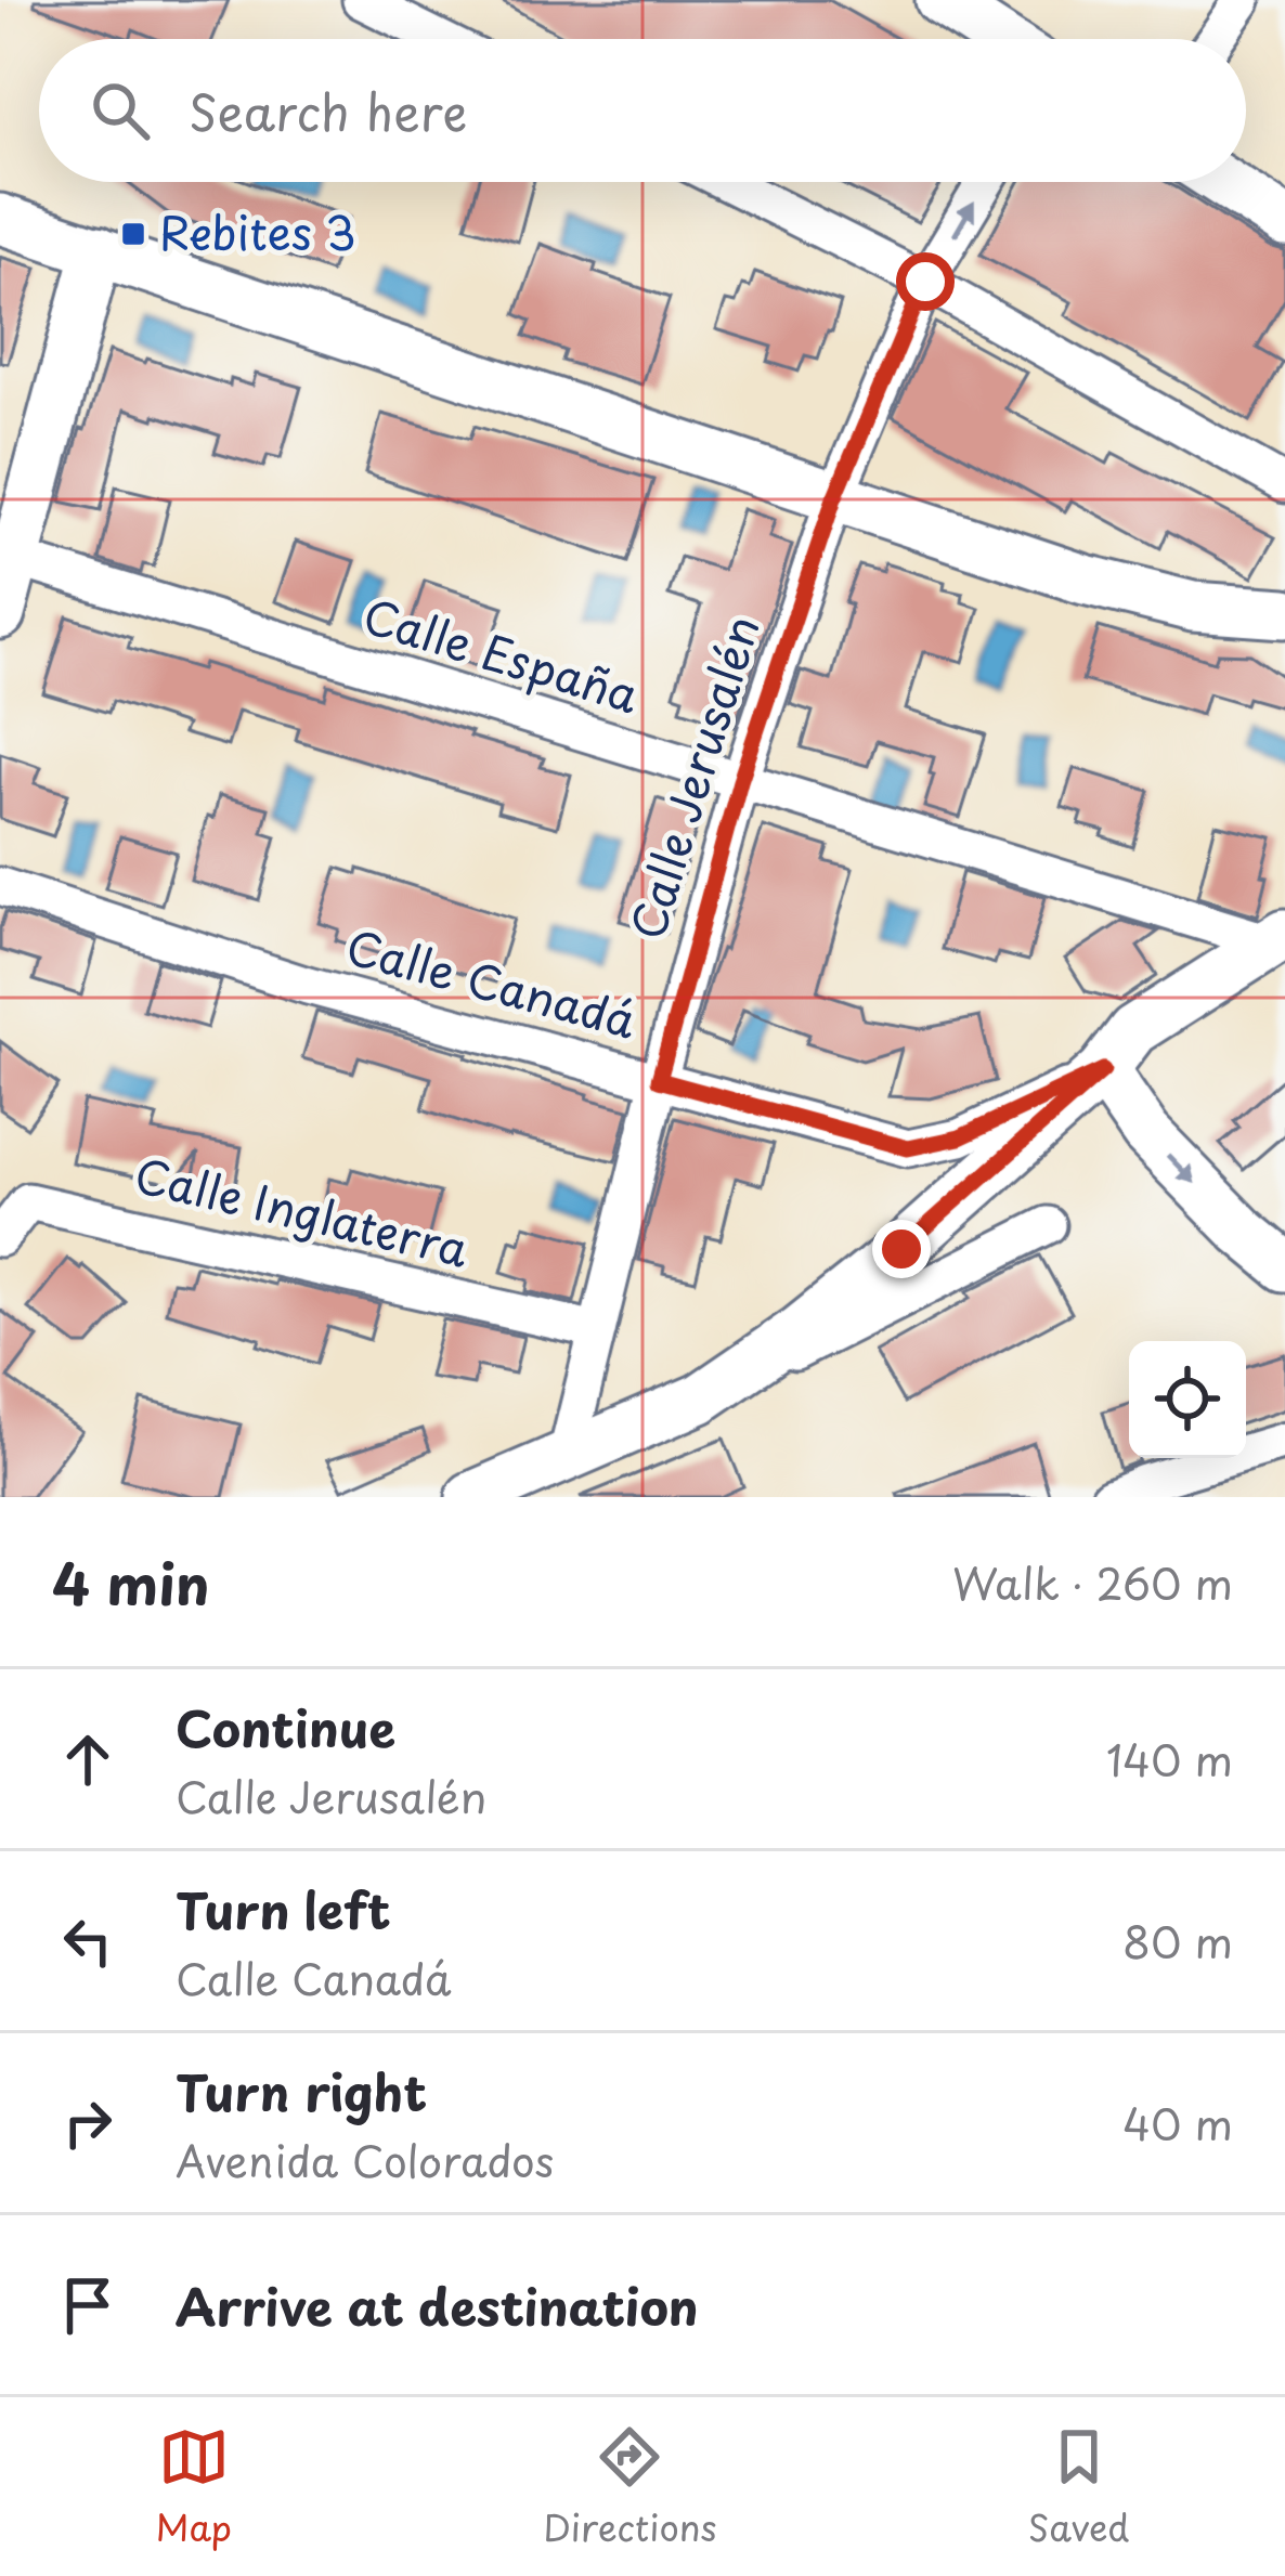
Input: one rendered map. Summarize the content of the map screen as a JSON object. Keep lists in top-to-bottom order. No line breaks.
{"streets":{"street":["Calle España","Calle Jerusalén","Calle Canadá","Calle Inglaterra"]},"crossings":[["Calle España","Calle Jerusalén"],["Calle Jerusalén","Calle Canadá"],["Calle Jerusalén","Calle Inglaterra"]],"places":{"transit":["Rebites 3"]},"page":{"search":"Search here","heading":["4 min","Walk · 260 m"],"list":[["Continue","Calle Jerusalén","140 m"],["Turn left","Calle Canadá","80 m"],["Turn right","Avenida Colorados","40 m"],"Arrive at destination"],"nav":["Map","Directions","Saved"]}}
